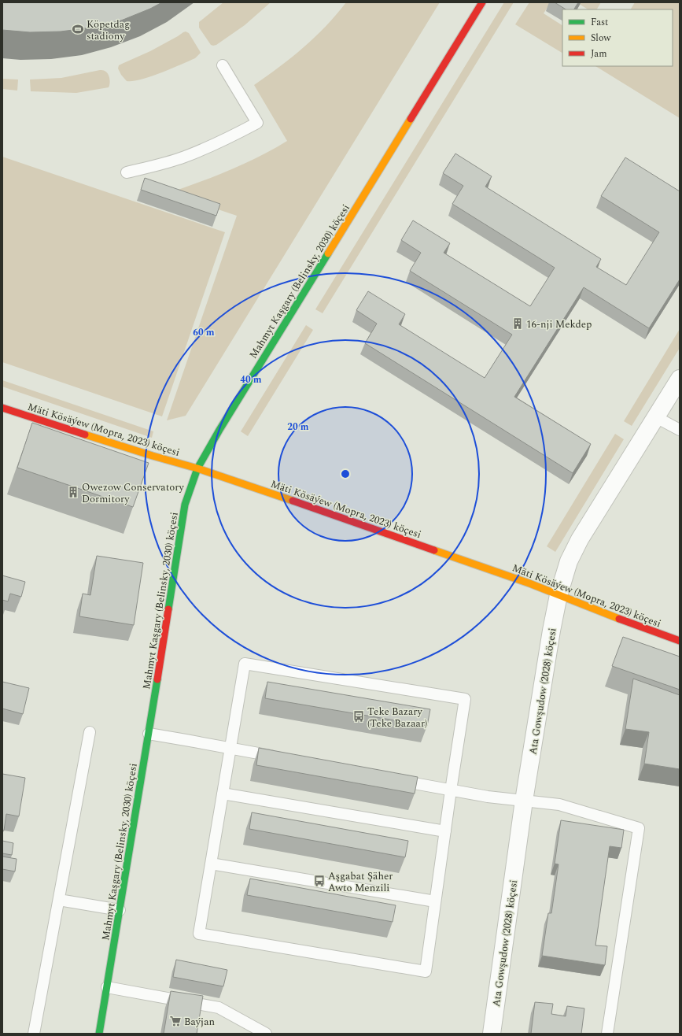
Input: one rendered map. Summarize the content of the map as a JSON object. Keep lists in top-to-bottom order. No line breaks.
{"streets":{"street":["Mahmyt Kaşgary (Belinsky, 2030) köçesi","Mäti Kösäýew (Mopra, 2023) köçesi","Ata Gowşudow (2028) köçesi"]},"crossings":[["Mahmyt Kaşgary (Belinsky, 2030) köçesi","Mäti Kösäýew (Mopra, 2023) köçesi"],["Mäti Kösäýew (Mopra, 2023) köçesi","Ata Gowşudow (2028) köçesi"]],"places":{"sports":["Köpetdag stadiony"],"building":["16-nji Mekdep","Owezow Conservatory Dormitory"],"bus stop":["Teke Bazary (Teke Bazaar)","Aşgabat Şäher Awto Menzili"],"supermarket":["Baýjan"]},"legend":["Fast","Slow","Jam"],"rings":["60 m","40 m","20 m"]}
